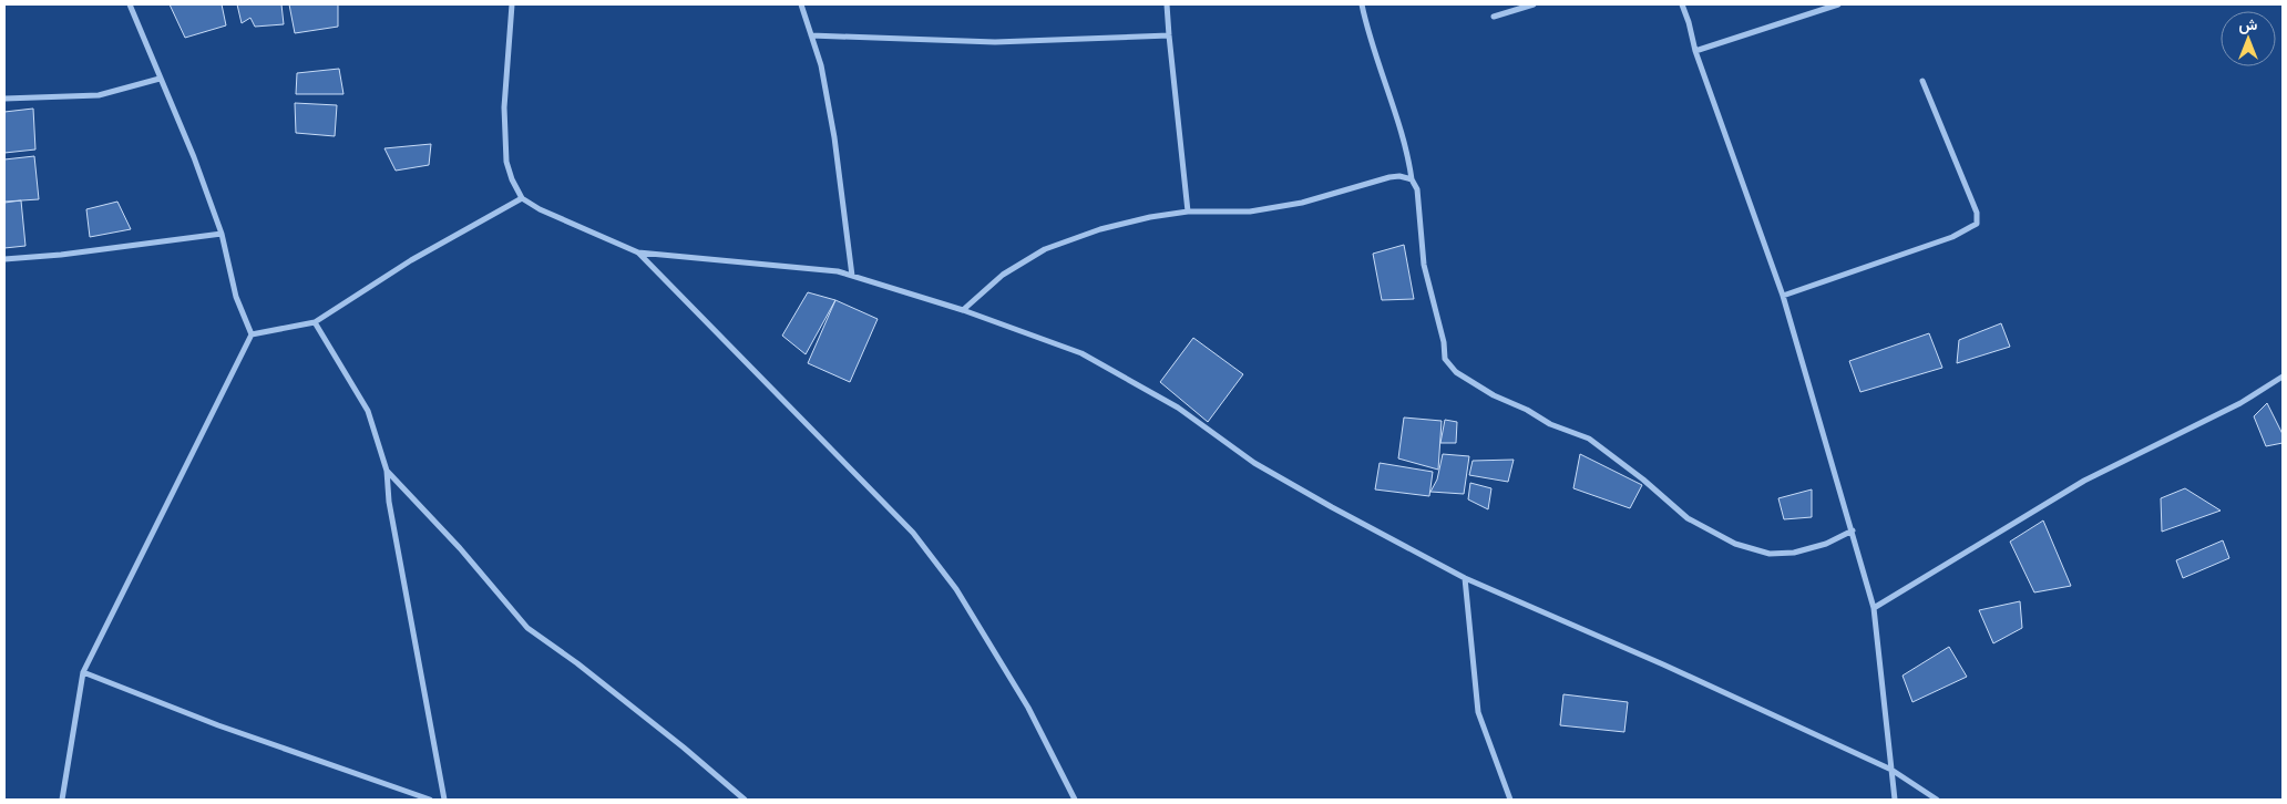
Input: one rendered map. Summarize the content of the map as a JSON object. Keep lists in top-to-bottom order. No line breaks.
{"north":"top"}
